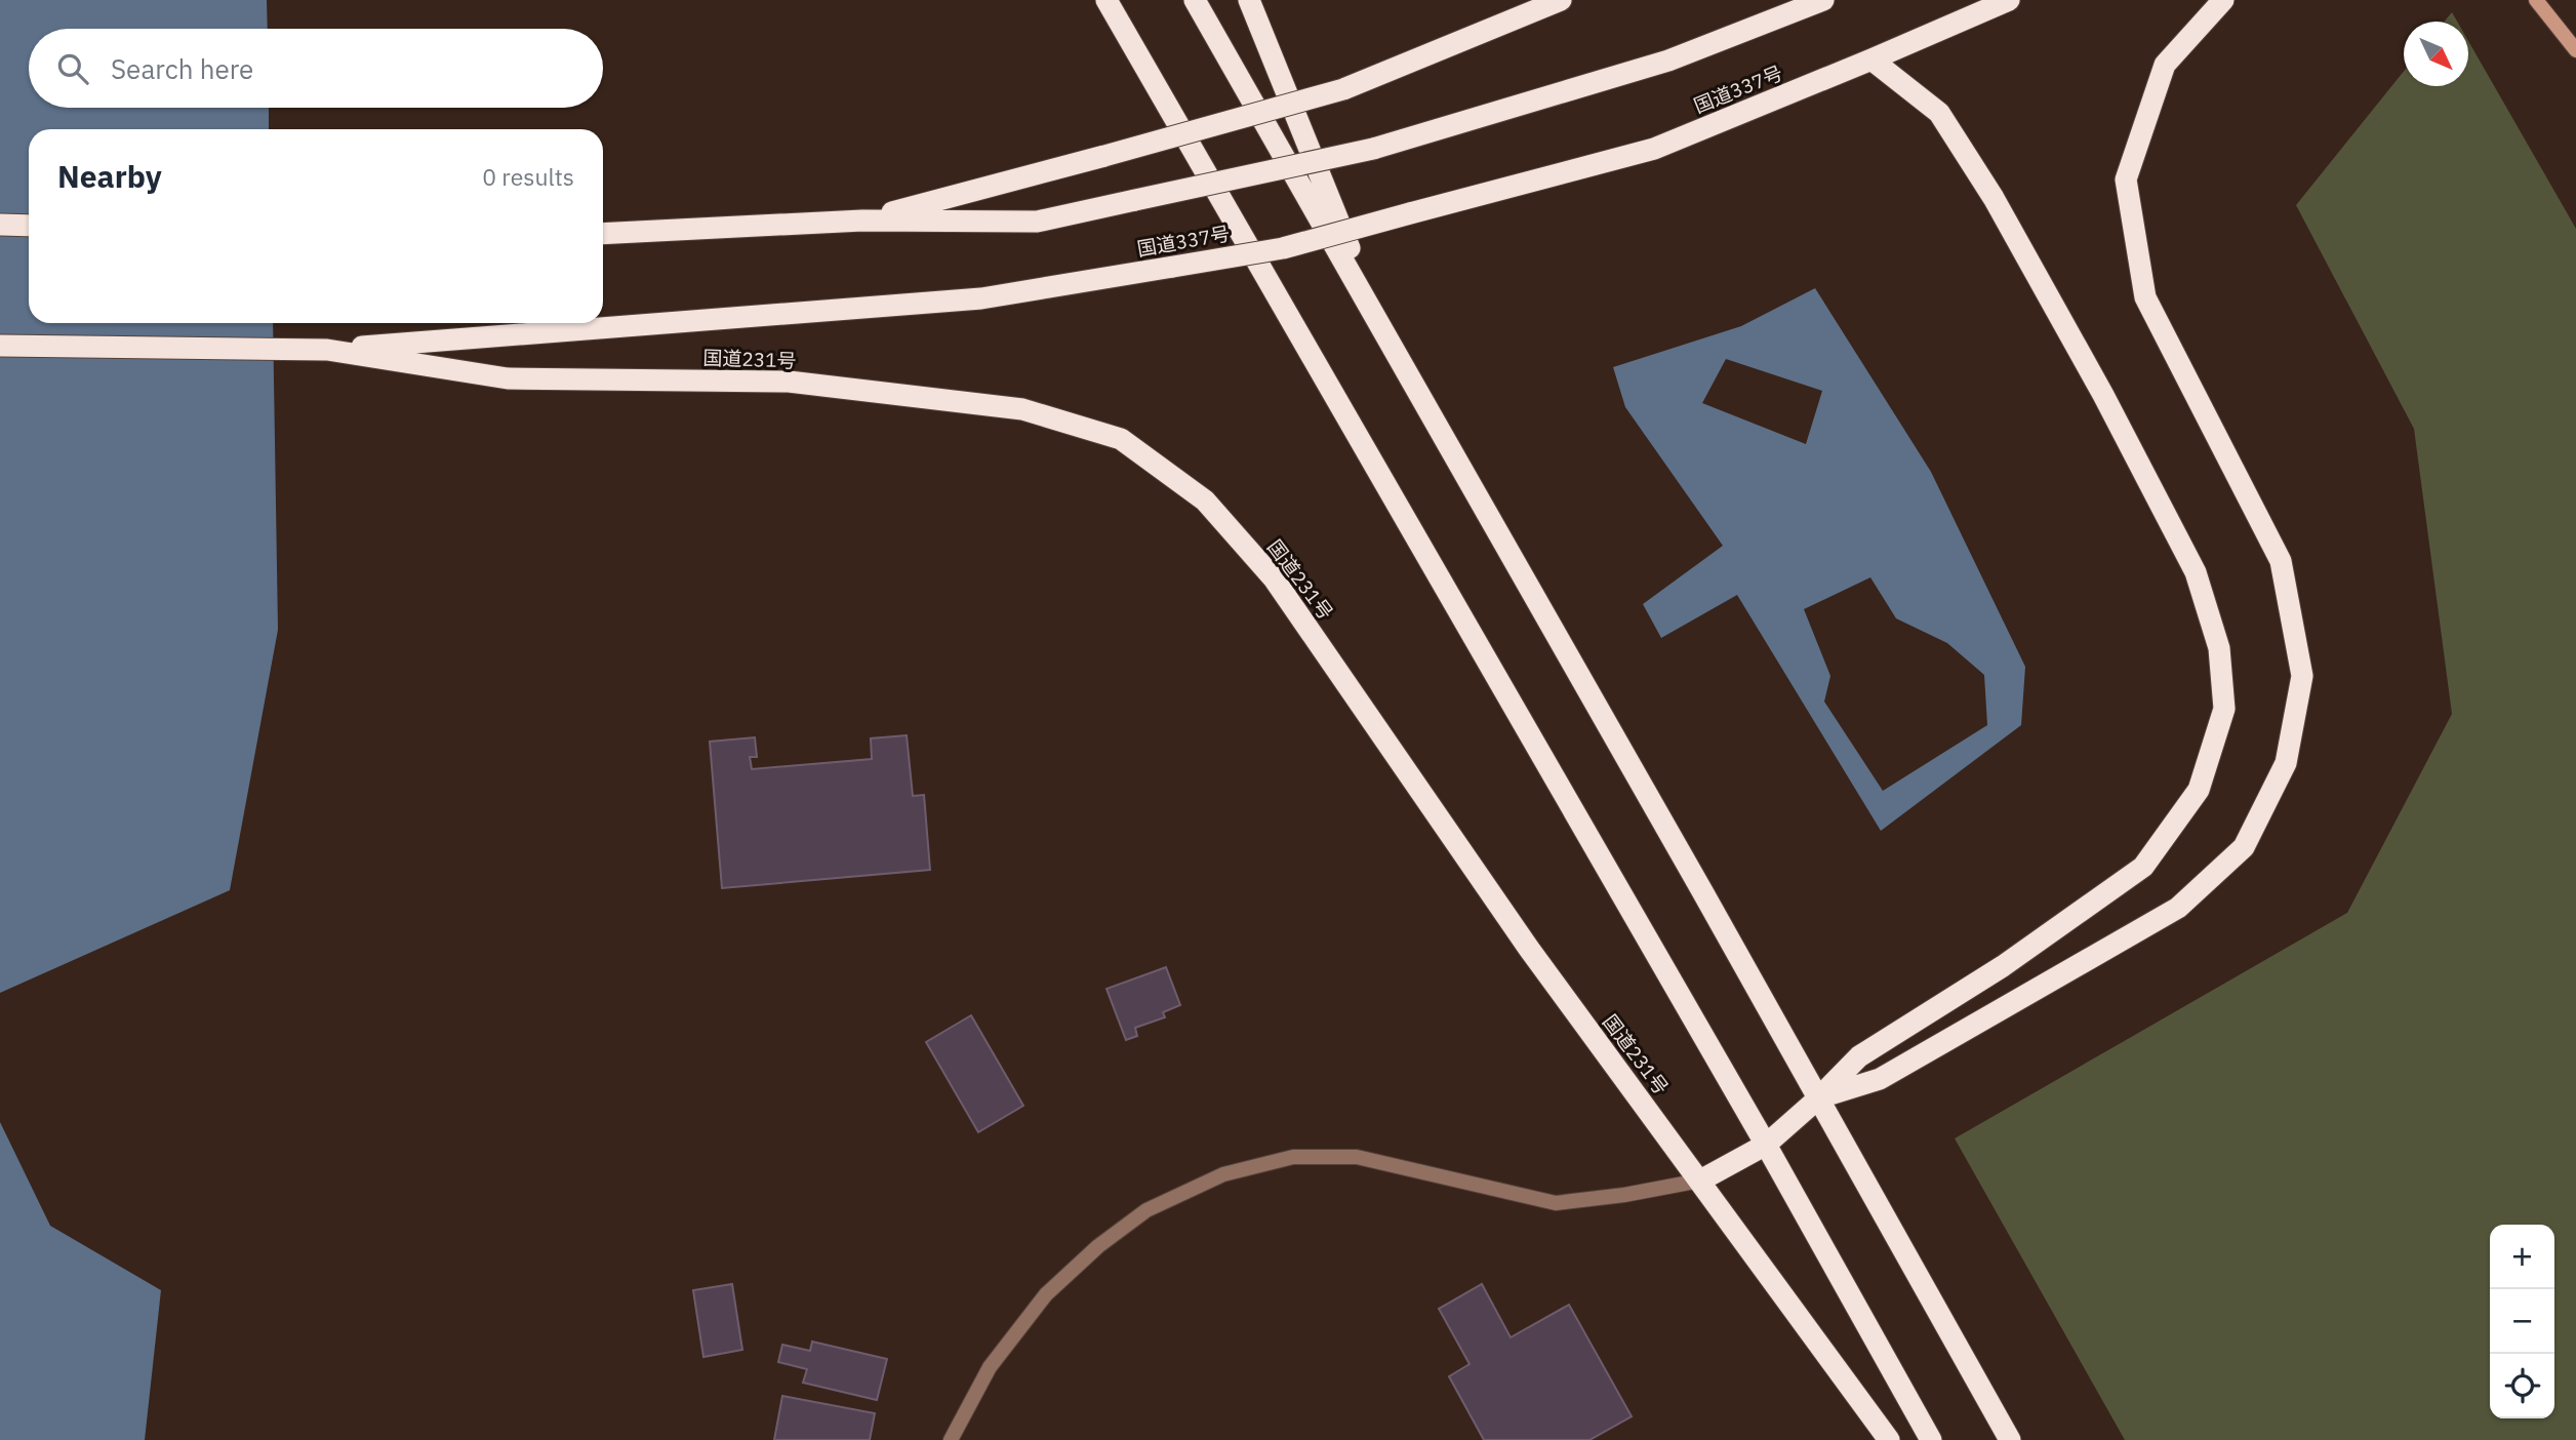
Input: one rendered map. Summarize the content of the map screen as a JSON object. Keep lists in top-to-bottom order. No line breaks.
{"streets":{"highway":["国道337号","国道231号"]},"crossings":[["国道337号","国道231号"]],"north":"bottom right","page":{"search":"Search here","heading":["Nearby","0 results"],"map_buttons":["+","−"]}}
